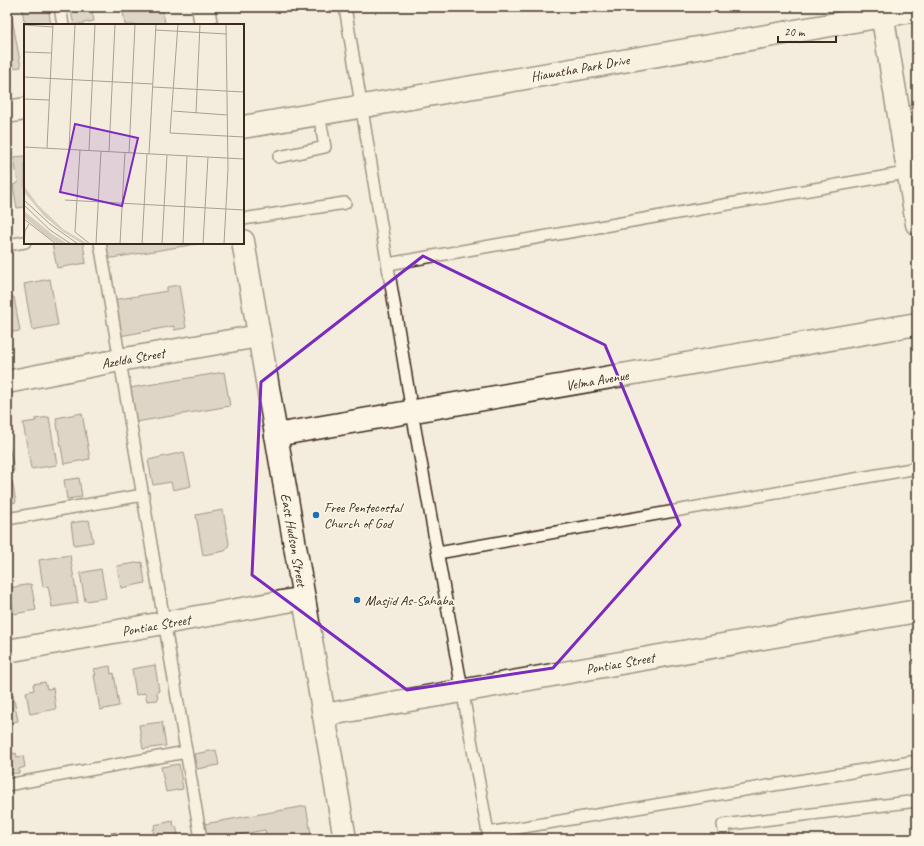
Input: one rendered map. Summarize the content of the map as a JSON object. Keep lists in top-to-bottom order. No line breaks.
{"streets":{"street":["Hiawatha Park Drive","Azelda Street","Velma Avenue","East Hudson Street","Pontiac Street"]},"crossings":[["Azelda Street","East Hudson Street"],["Velma Avenue","East Hudson Street"],["East Hudson Street","Pontiac Street"]],"places":["Free Pentecostal Church of God","Masjid As-Sahaba"],"scale_bar":"20 m"}
